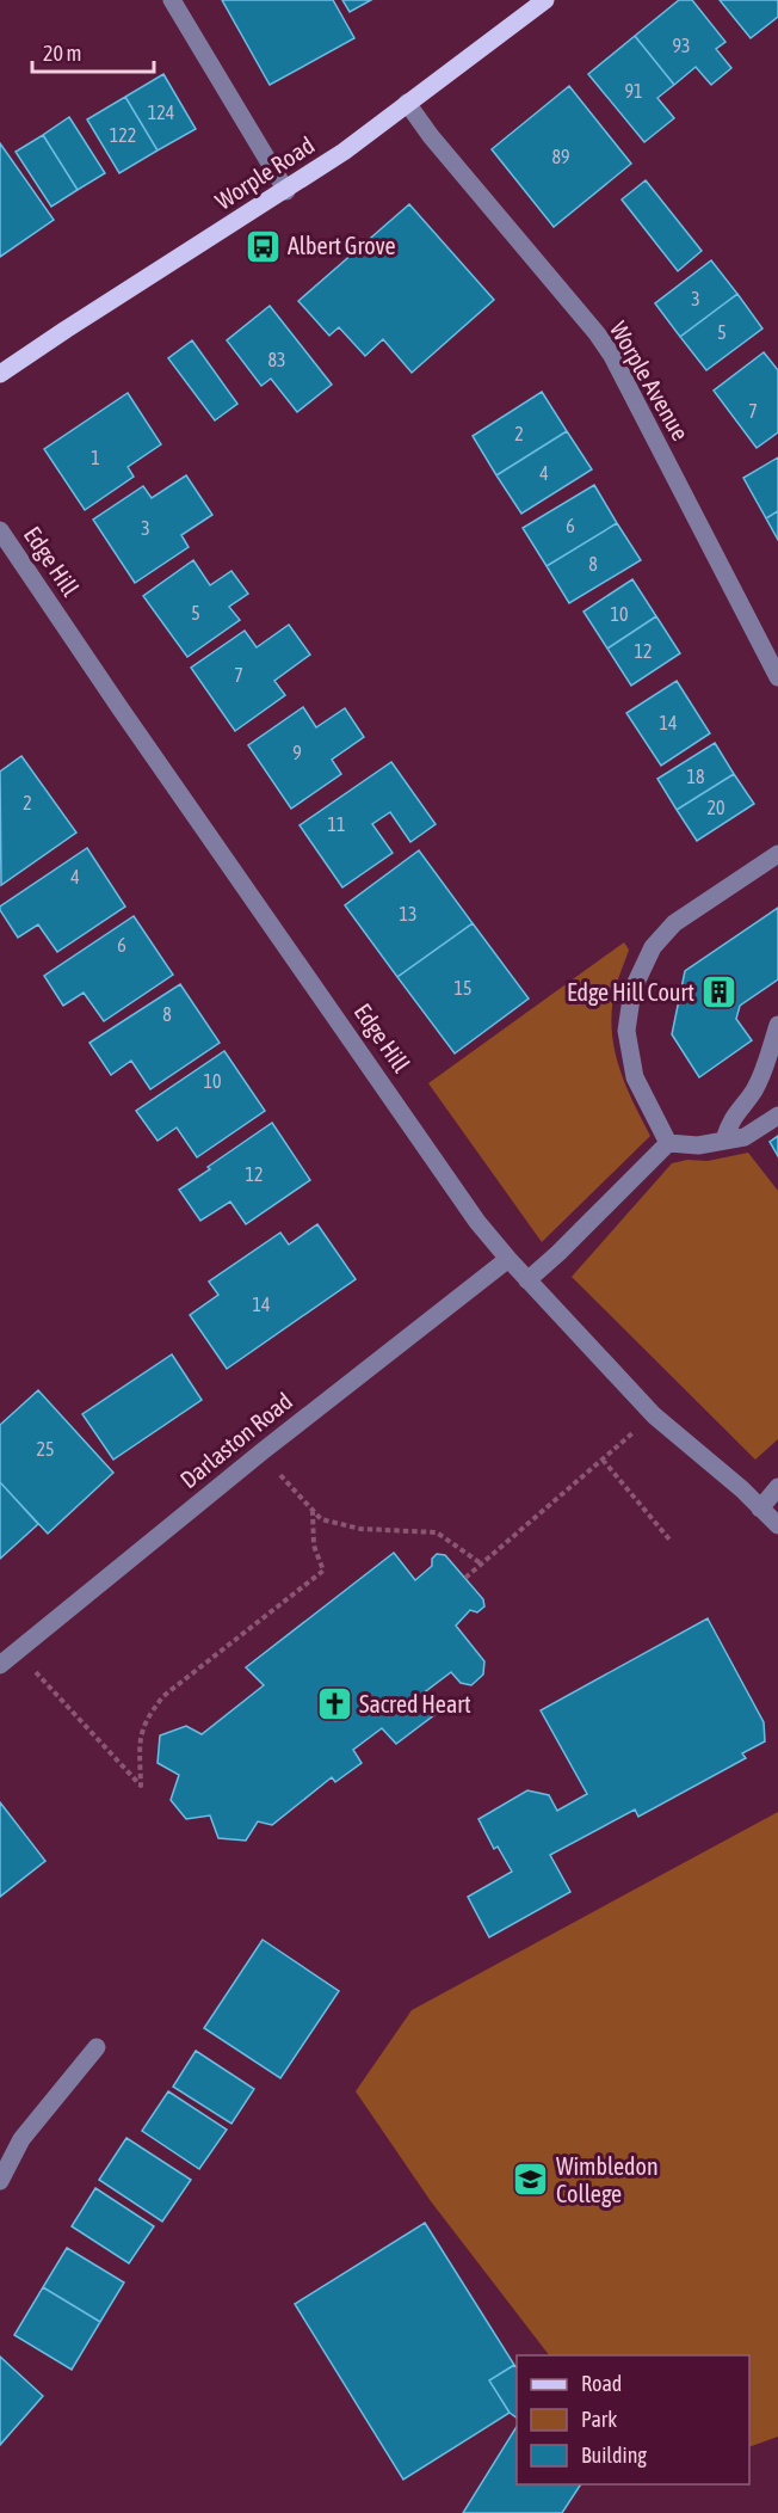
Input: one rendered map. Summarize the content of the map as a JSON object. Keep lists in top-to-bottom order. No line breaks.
{"streets":{"main road":["Worple Road"],"street":["Worple Avenue","Edge Hill","Darlaston Road"]},"crossings":[["Worple Road","Worple Avenue"],["Edge Hill","Darlaston Road"]],"places":{"bus stop":["Albert Grove"],"building":["Edge Hill Court"],"church":["Sacred Heart"],"school or university":["Wimbledon College"]},"house_numbers":["93","91","124","122","89","3","5","83","7","2","1","4","6","3","8","5","10","12","7","14","9","18","2","20","11","4","13","6","15","8","10","12","14","25"],"legend":["Road","Park","Building"],"scale_bar":"20 m"}
